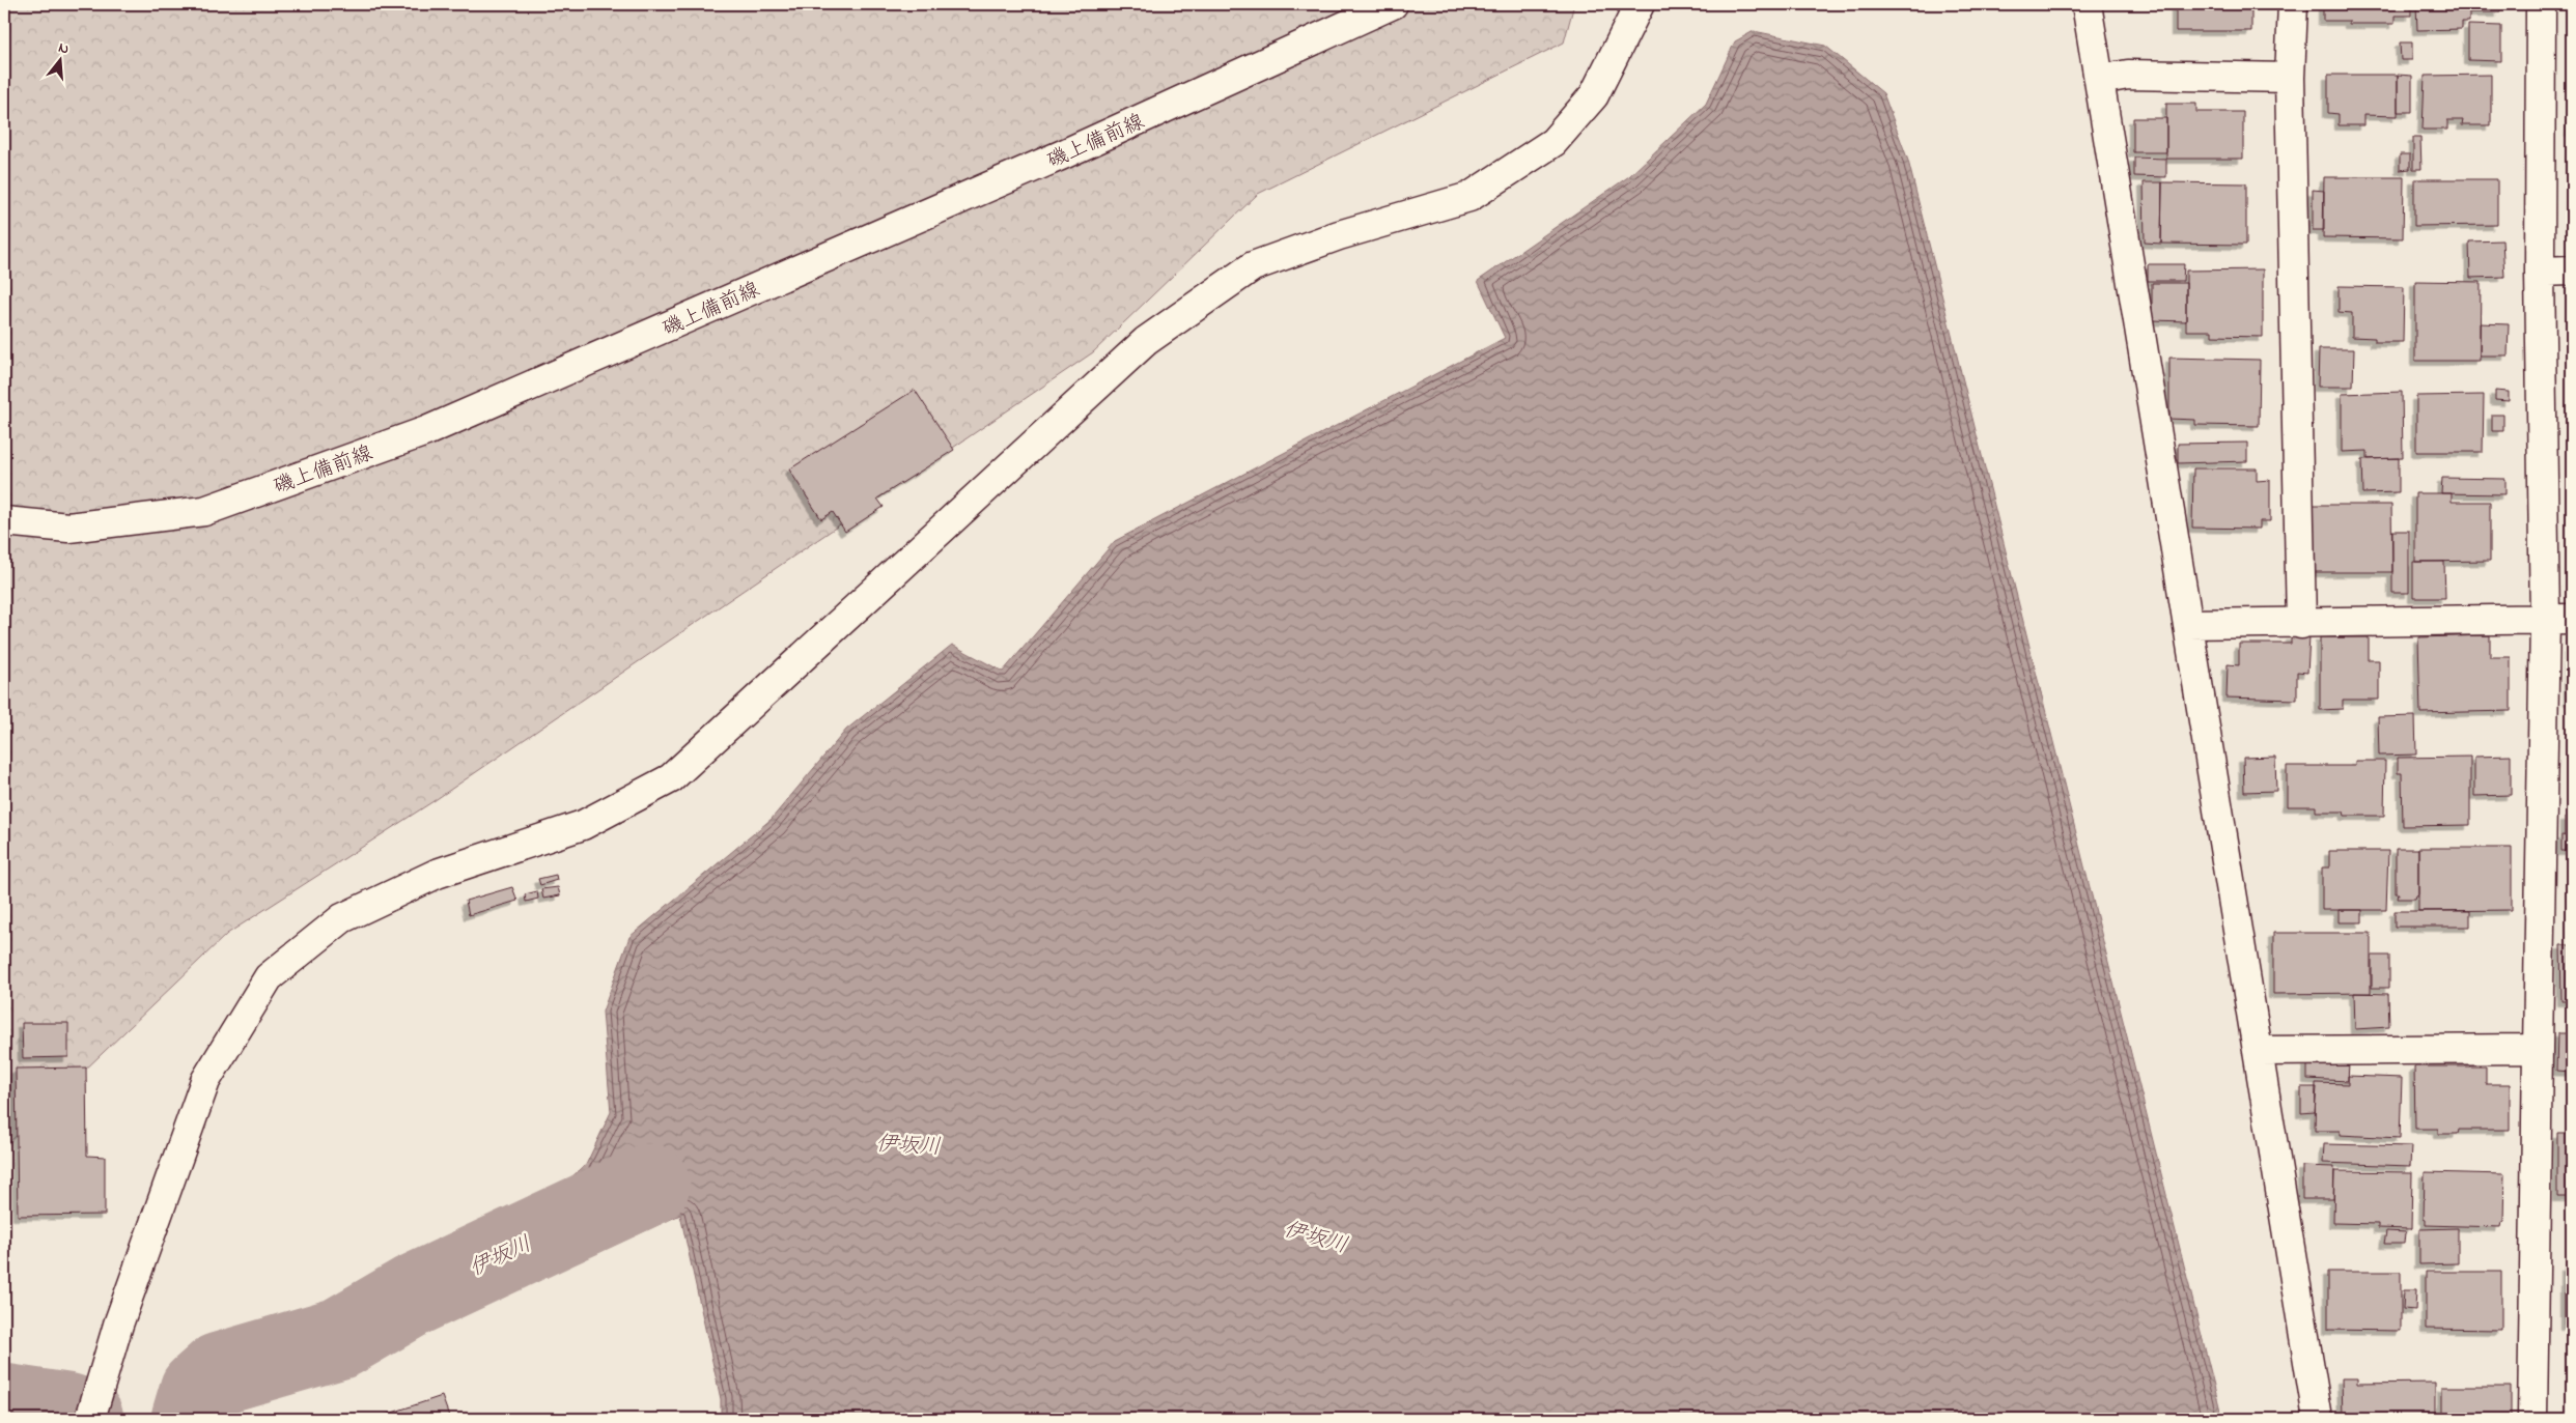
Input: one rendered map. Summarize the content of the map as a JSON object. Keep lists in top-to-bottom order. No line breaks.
{"streets":{"street":["磯上備前線"]},"water":["伊坂川"],"north":"top"}
